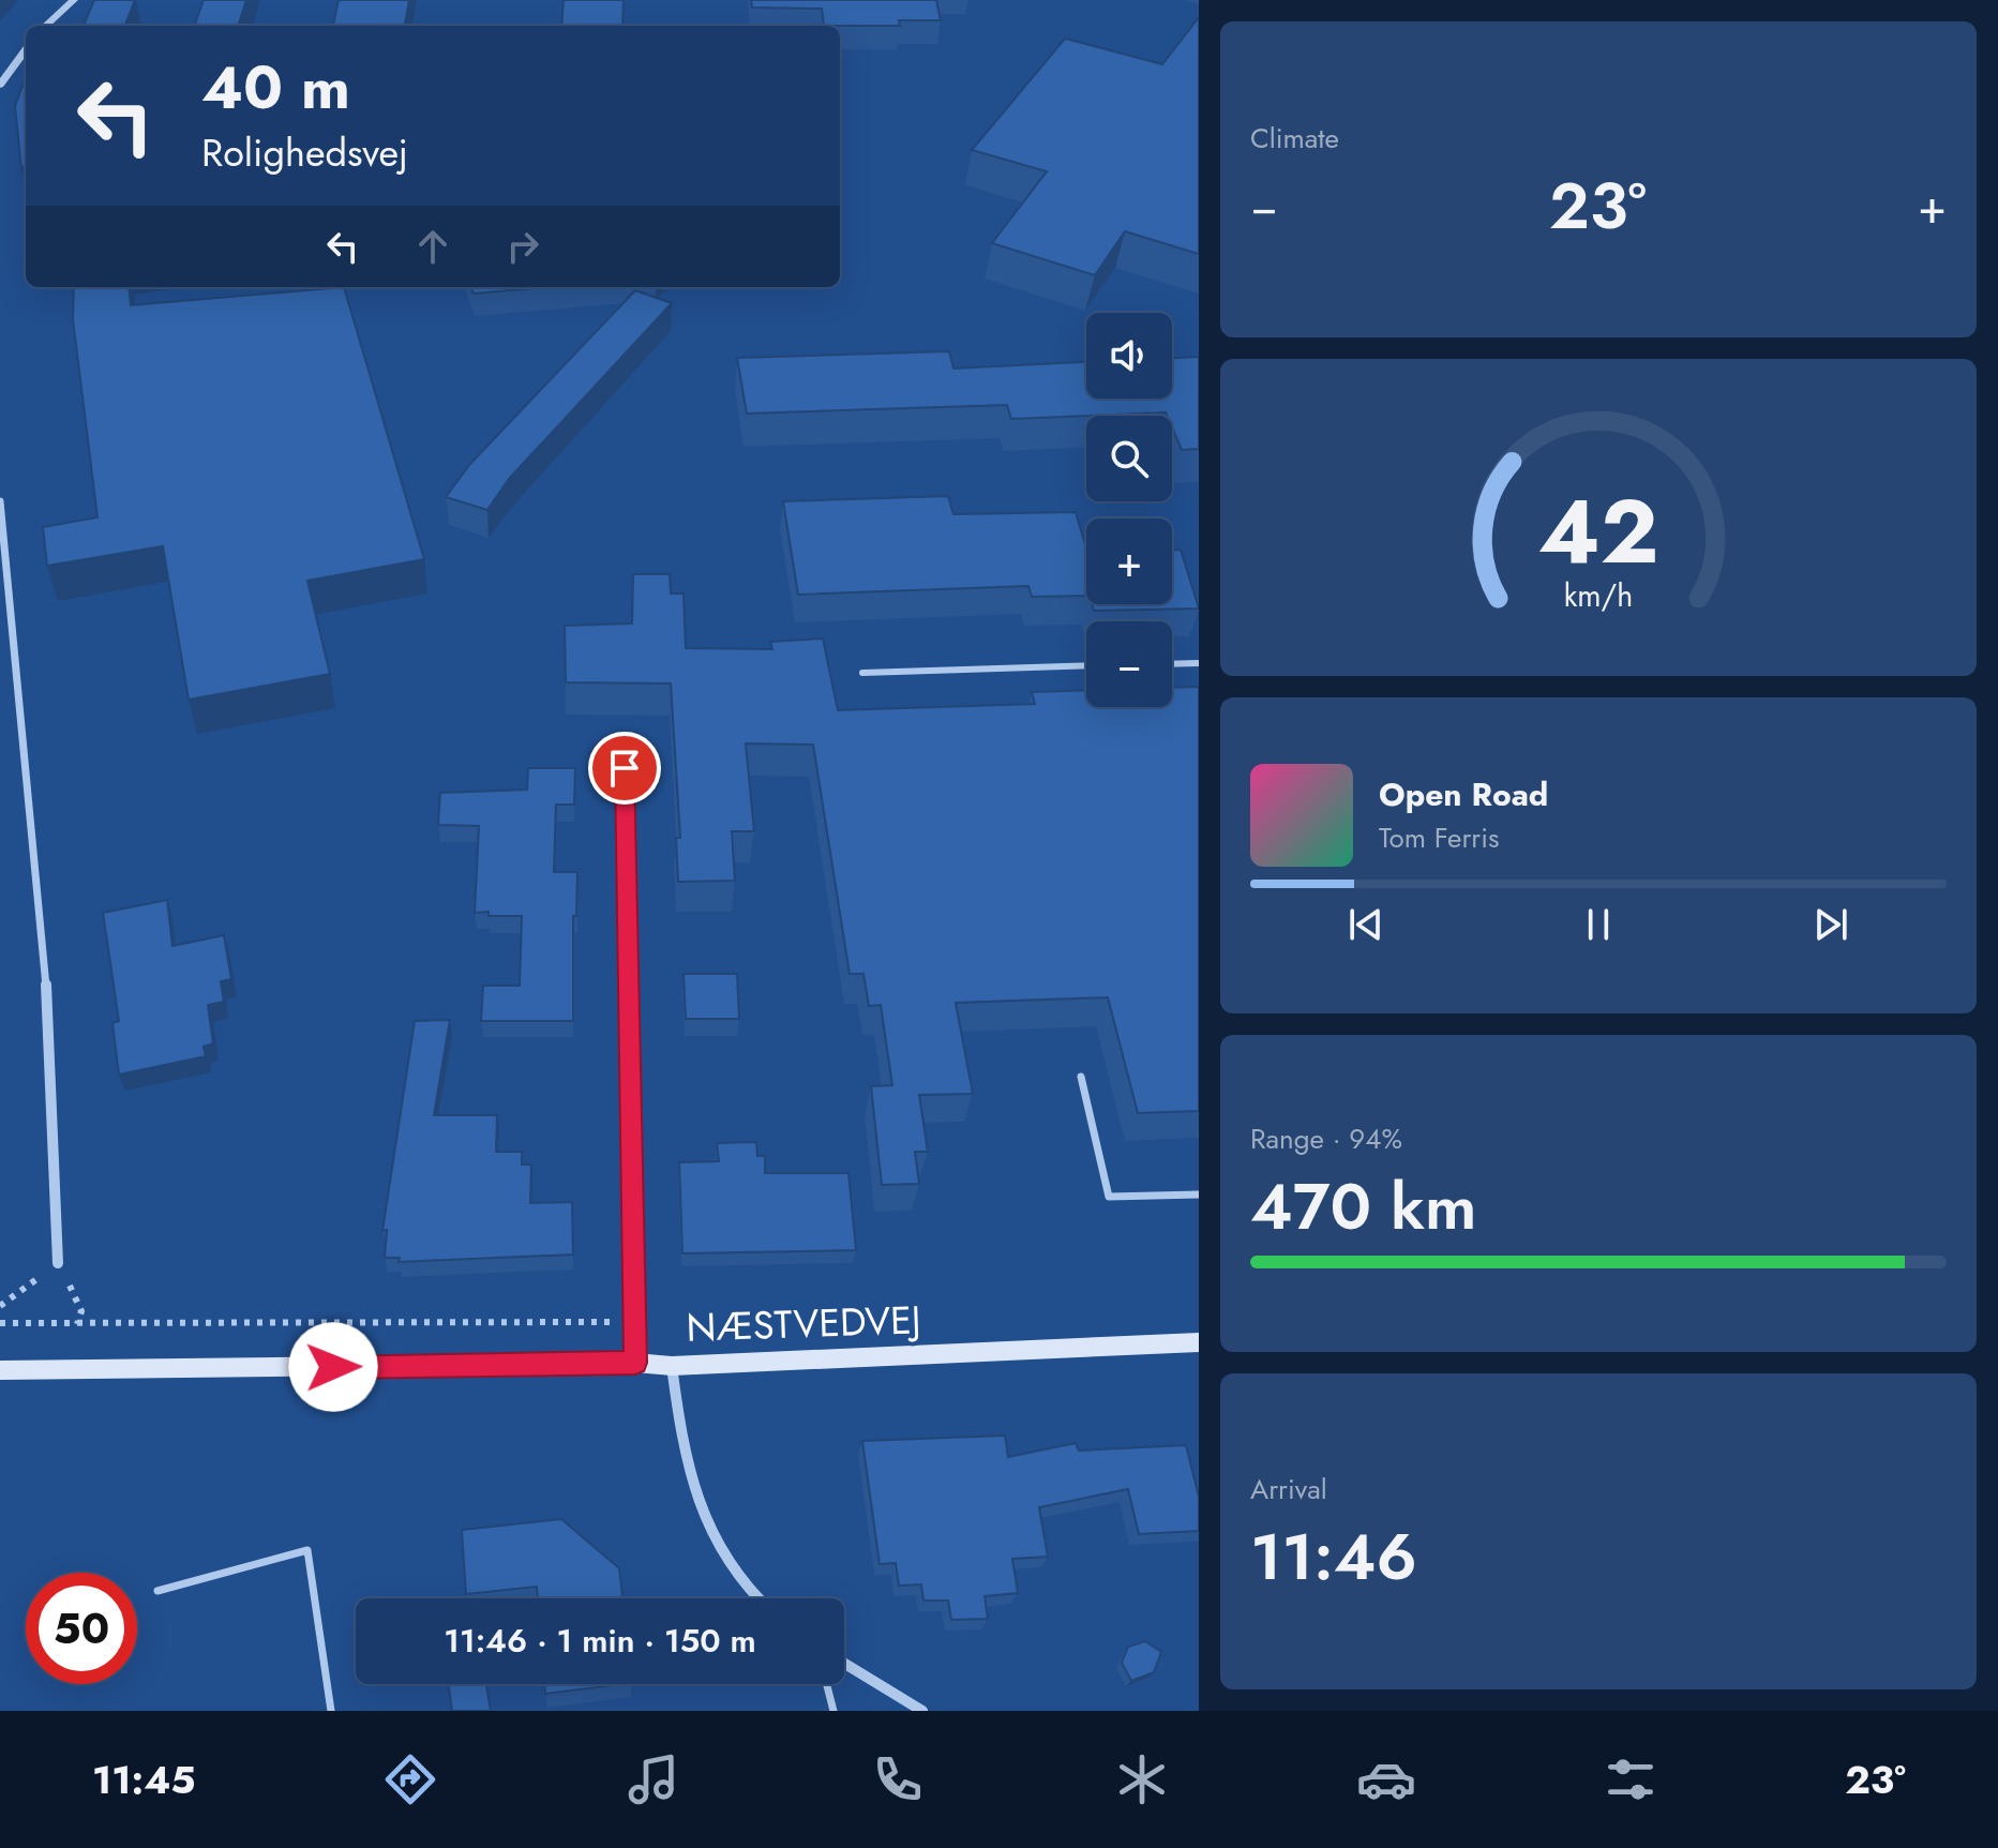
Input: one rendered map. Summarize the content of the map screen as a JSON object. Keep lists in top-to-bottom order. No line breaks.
{"streets":{"main road":["NÆSTVEDVEJ"]},"page":{"tile":["Climate",["Range · 94%","470 km"],["Arrival","11:46"]],"turn":["40 m","Rolighedsvej"],"heat":["−","23°","+"],"map_buttons":["+","−"],"song":["Open Road","Tom Ferris"],"limit":"50","trip":"11:46 · 1 min · 150 m","tabs":["11:45","23°"],"gauge":["42","km/h"]}}
